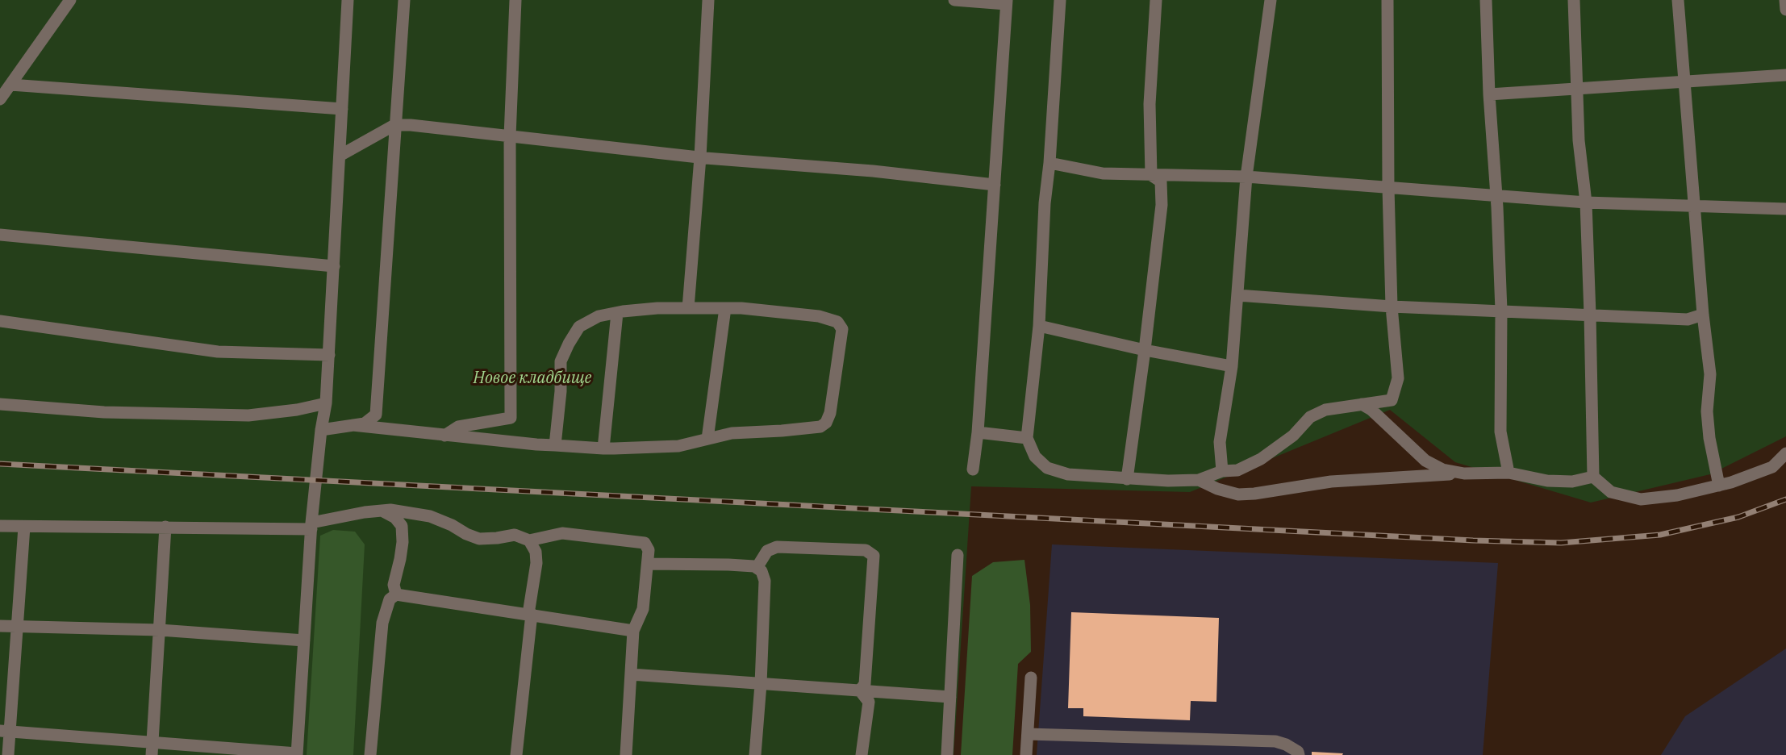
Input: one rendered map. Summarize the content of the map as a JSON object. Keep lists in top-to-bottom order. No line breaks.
{"parks":["Новое кладбище"]}
